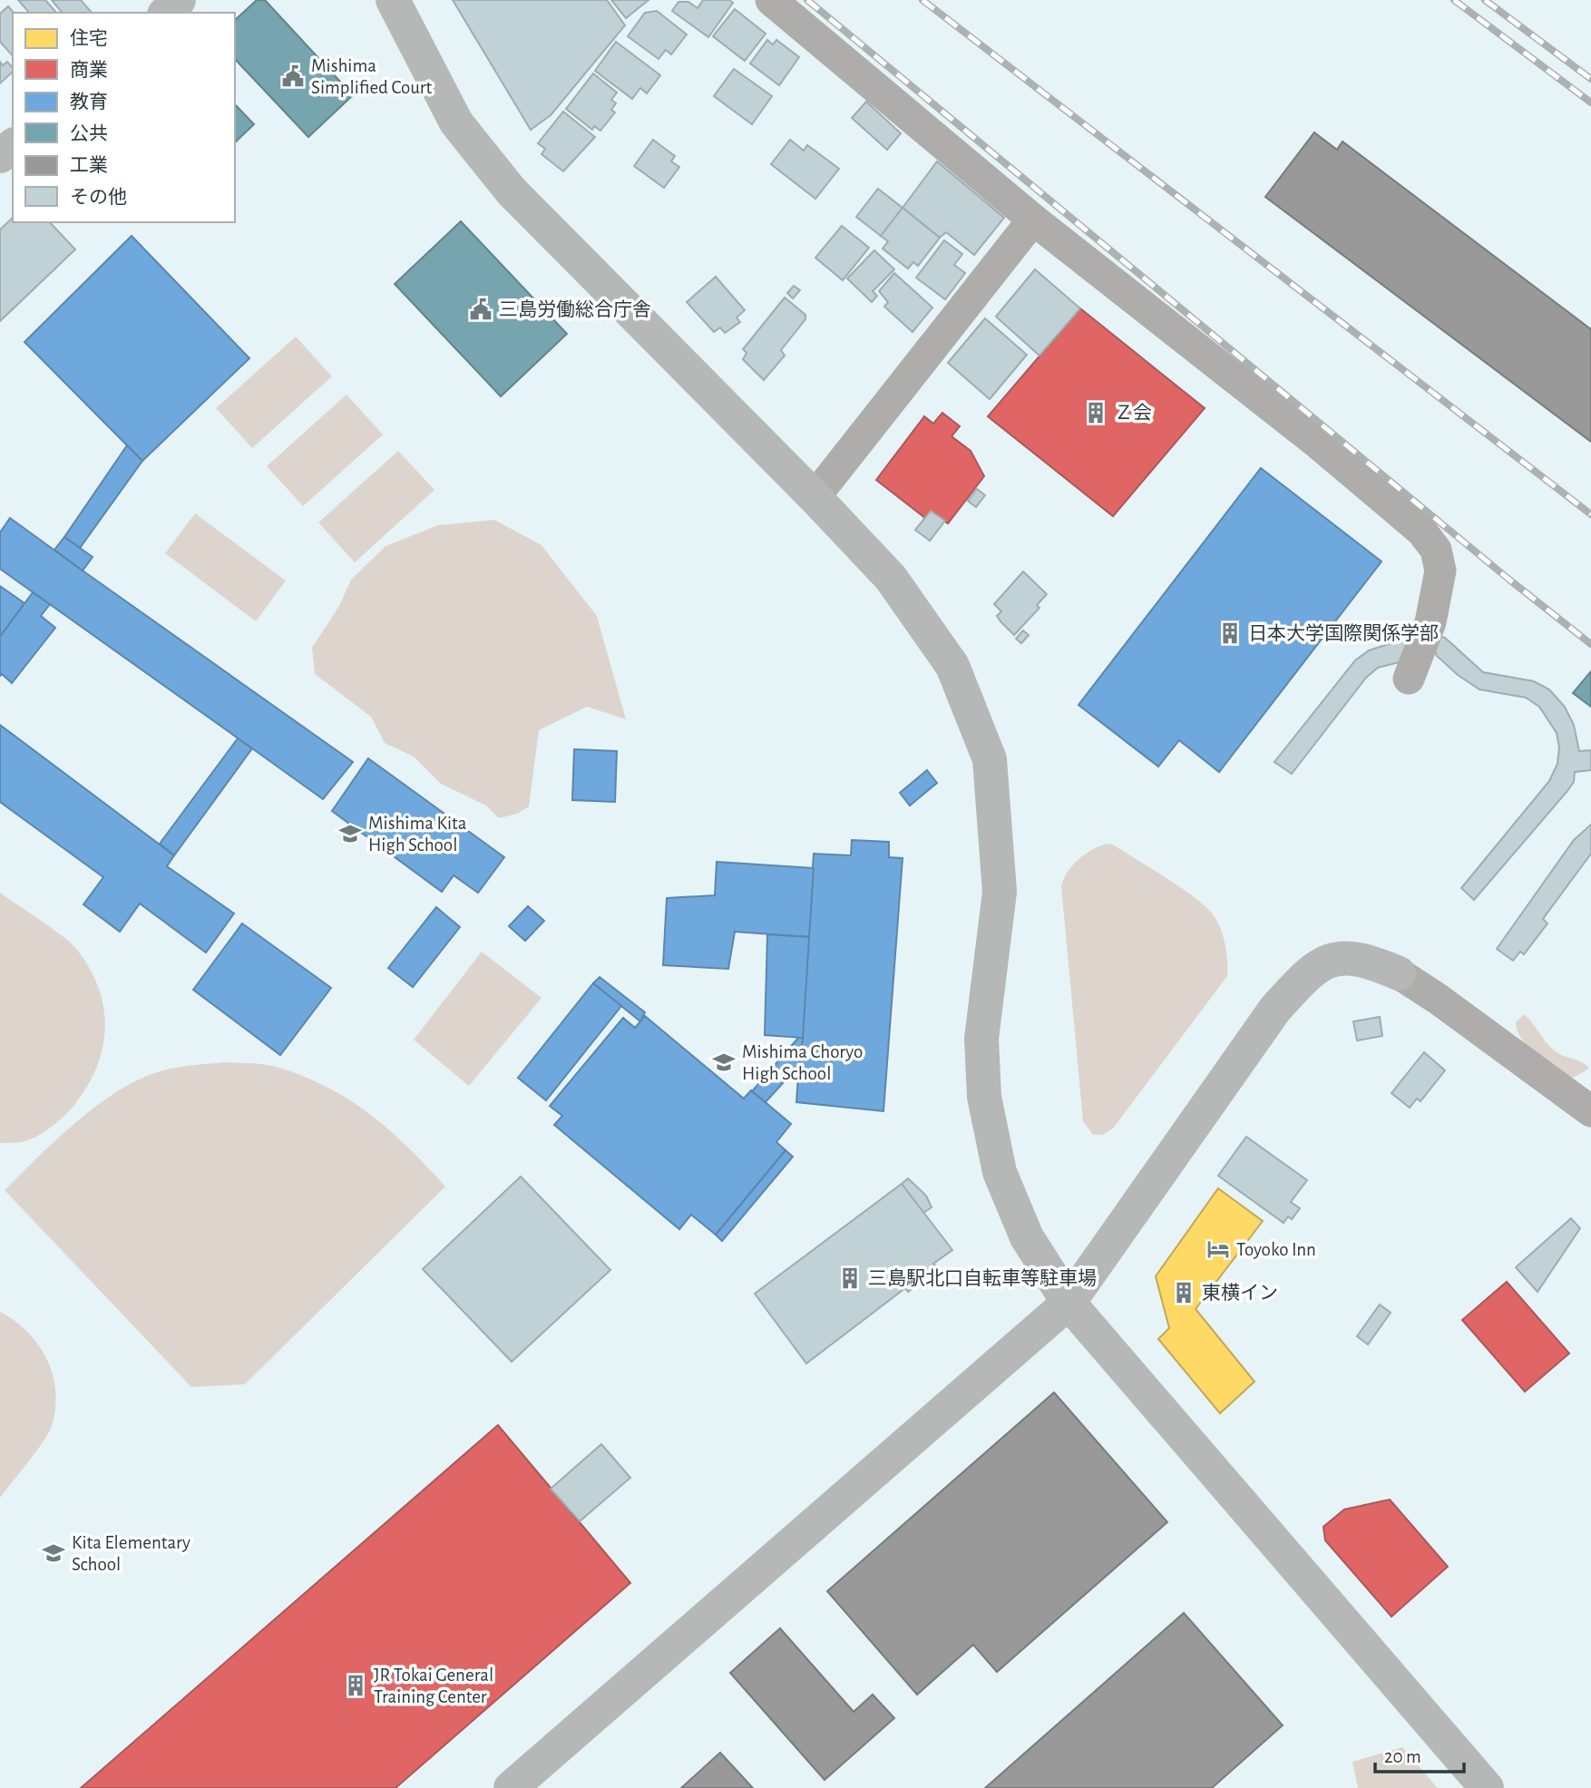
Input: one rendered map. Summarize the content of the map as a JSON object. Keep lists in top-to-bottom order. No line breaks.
{"places":{"public building":["Mishima Simplified Court","三島労働総合庁舎"],"building":["Ｚ会","日本大学国際関係学部","三島駅北口自転車等駐車場","東横イン","JR Tokai General Training Center"],"school or university":["Mishima Kita High School","Mishima Choryo High School","Kita Elementary School"],"hotel":["Toyoko Inn"]},"legend":["住宅","商業","教育","公共","工業","その他"],"scale_bar":"20 m"}
